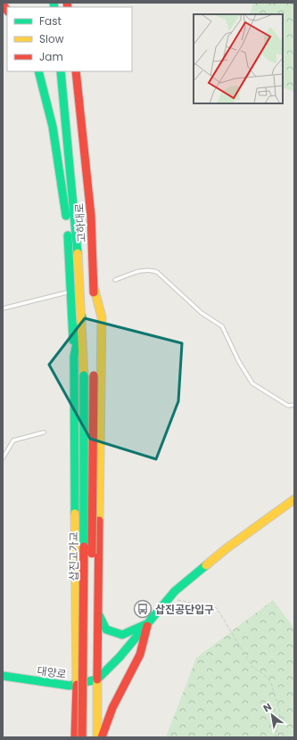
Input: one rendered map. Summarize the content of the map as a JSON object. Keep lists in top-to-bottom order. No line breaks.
{"streets":{"main road":["고하대로","삽진고가교","대양로"]},"crossings":[["고하대로","삽진고가교"]],"places":{"bus stop":["삽진공단입구"]},"legend":["Fast","Slow","Jam"],"north":"top left"}
